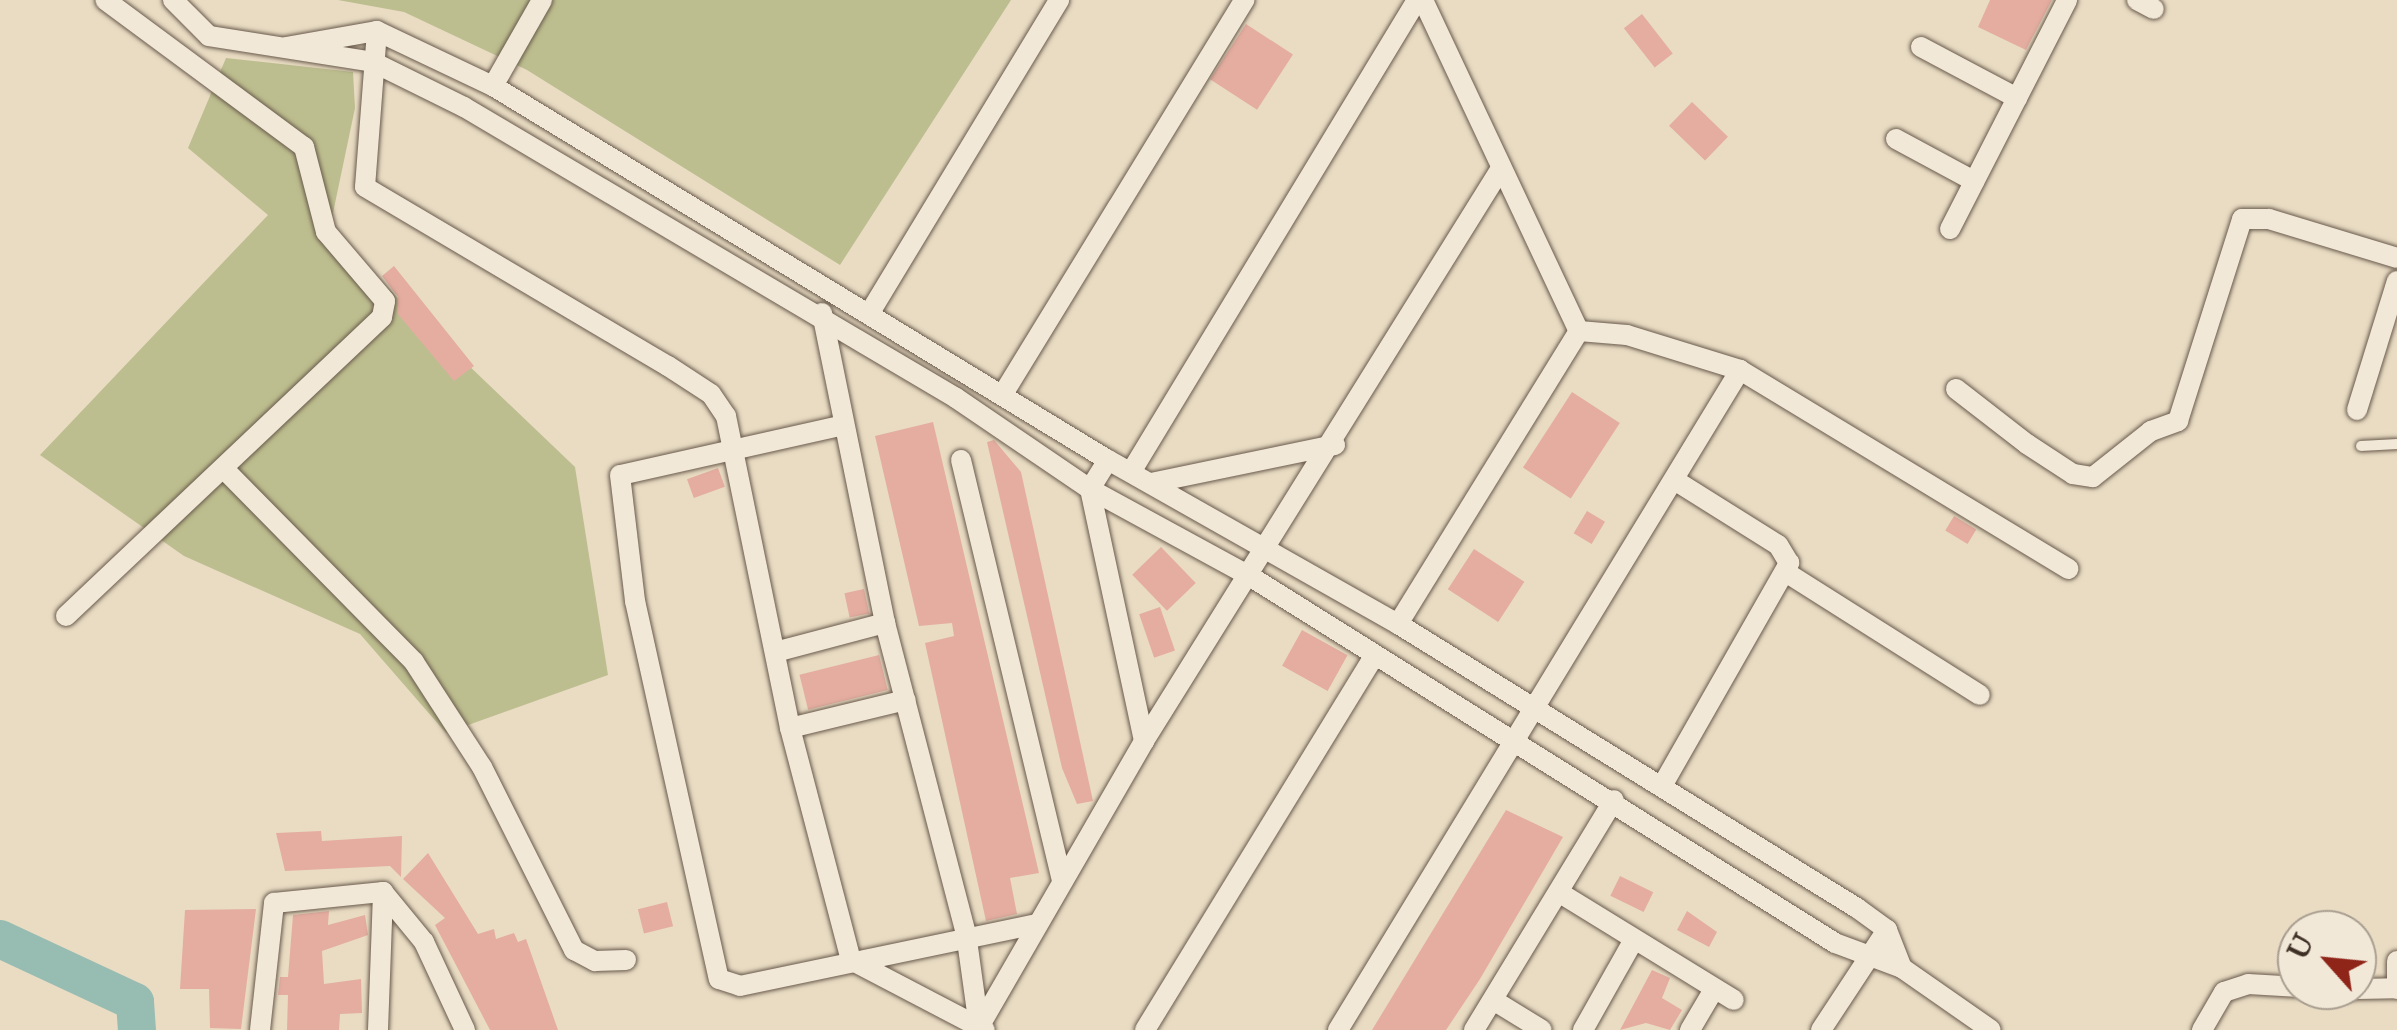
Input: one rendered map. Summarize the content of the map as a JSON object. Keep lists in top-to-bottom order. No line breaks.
{"north":"top left"}
